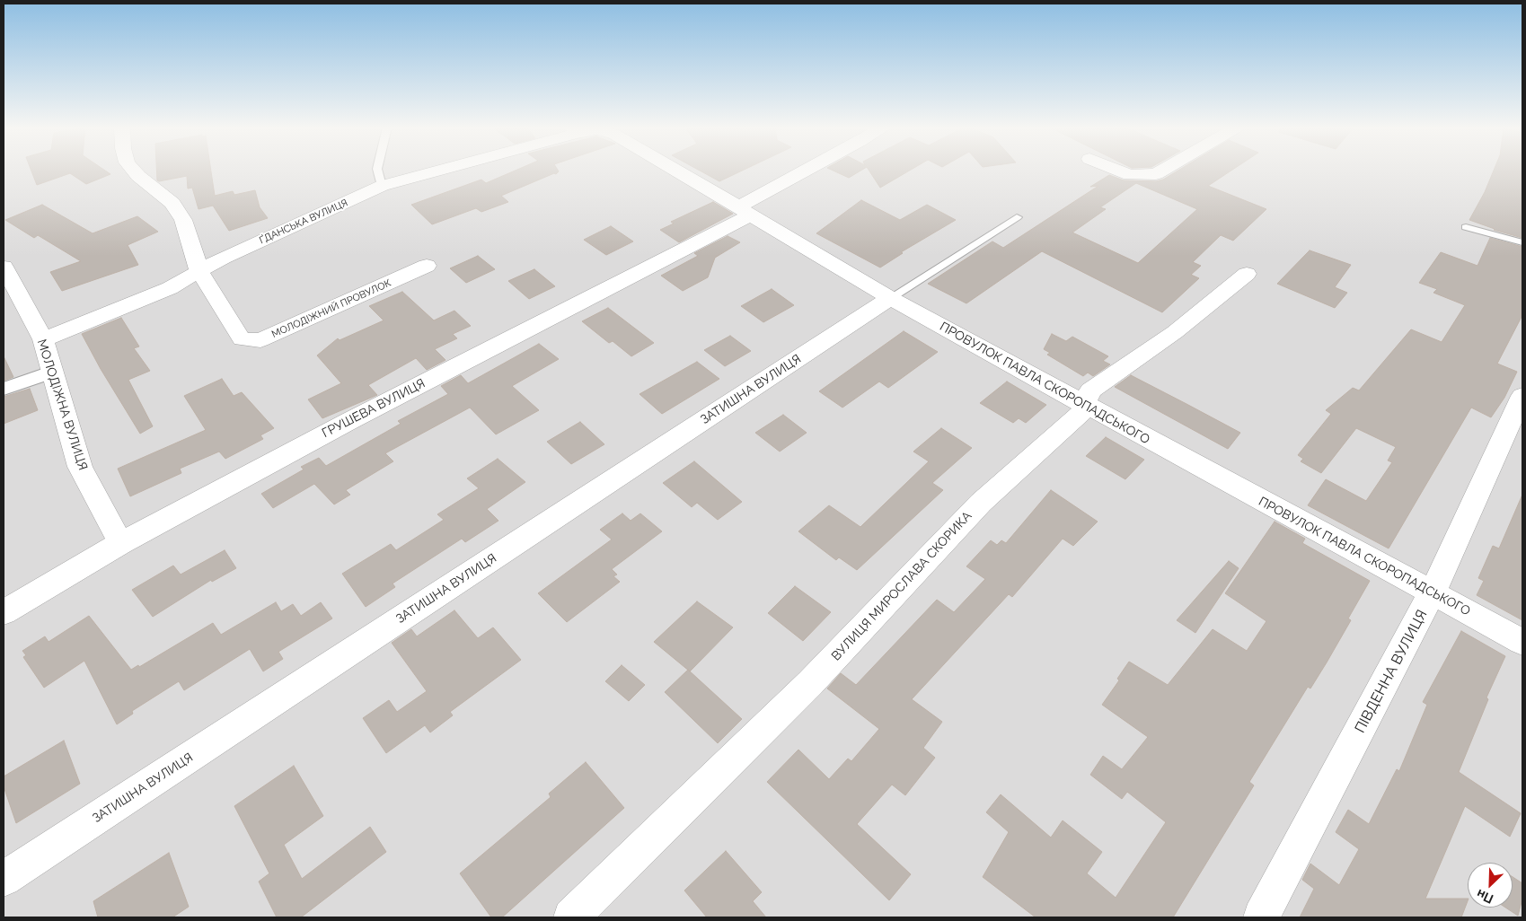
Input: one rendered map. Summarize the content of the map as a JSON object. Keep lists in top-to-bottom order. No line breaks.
{"streets":{"street":["ҐДАНСЬКА ВУЛИЦЯ","МОЛОДІЖНИЙ ПРОВУЛОК","ПРОВУЛОК ПАВЛА СКОРОПАДСЬКОГО","ЗАТИШНА ВУЛИЦЯ","МОЛОДІЖНА ВУЛИЦЯ","ГРУШЕВА ВУЛИЦЯ","ВУЛИЦЯ МИРОСЛАВА СКОРИКА","ПІВДЕННА ВУЛИЦЯ"]},"crossings":[["ҐДАНСЬКА ВУЛИЦЯ","МОЛОДІЖНИЙ ПРОВУЛОК"],["ҐДАНСЬКА ВУЛИЦЯ","МОЛОДІЖНА ВУЛИЦЯ"],["ПРОВУЛОК ПАВЛА СКОРОПАДСЬКОГО","ЗАТИШНА ВУЛИЦЯ"],["ПРОВУЛОК ПАВЛА СКОРОПАДСЬКОГО","ГРУШЕВА ВУЛИЦЯ"],["ПРОВУЛОК ПАВЛА СКОРОПАДСЬКОГО","ВУЛИЦЯ МИРОСЛАВА СКОРИКА"],["ПРОВУЛОК ПАВЛА СКОРОПАДСЬКОГО","ПІВДЕННА ВУЛИЦЯ"],["МОЛОДІЖНА ВУЛИЦЯ","ГРУШЕВА ВУЛИЦЯ"]],"north":"bottom left"}
